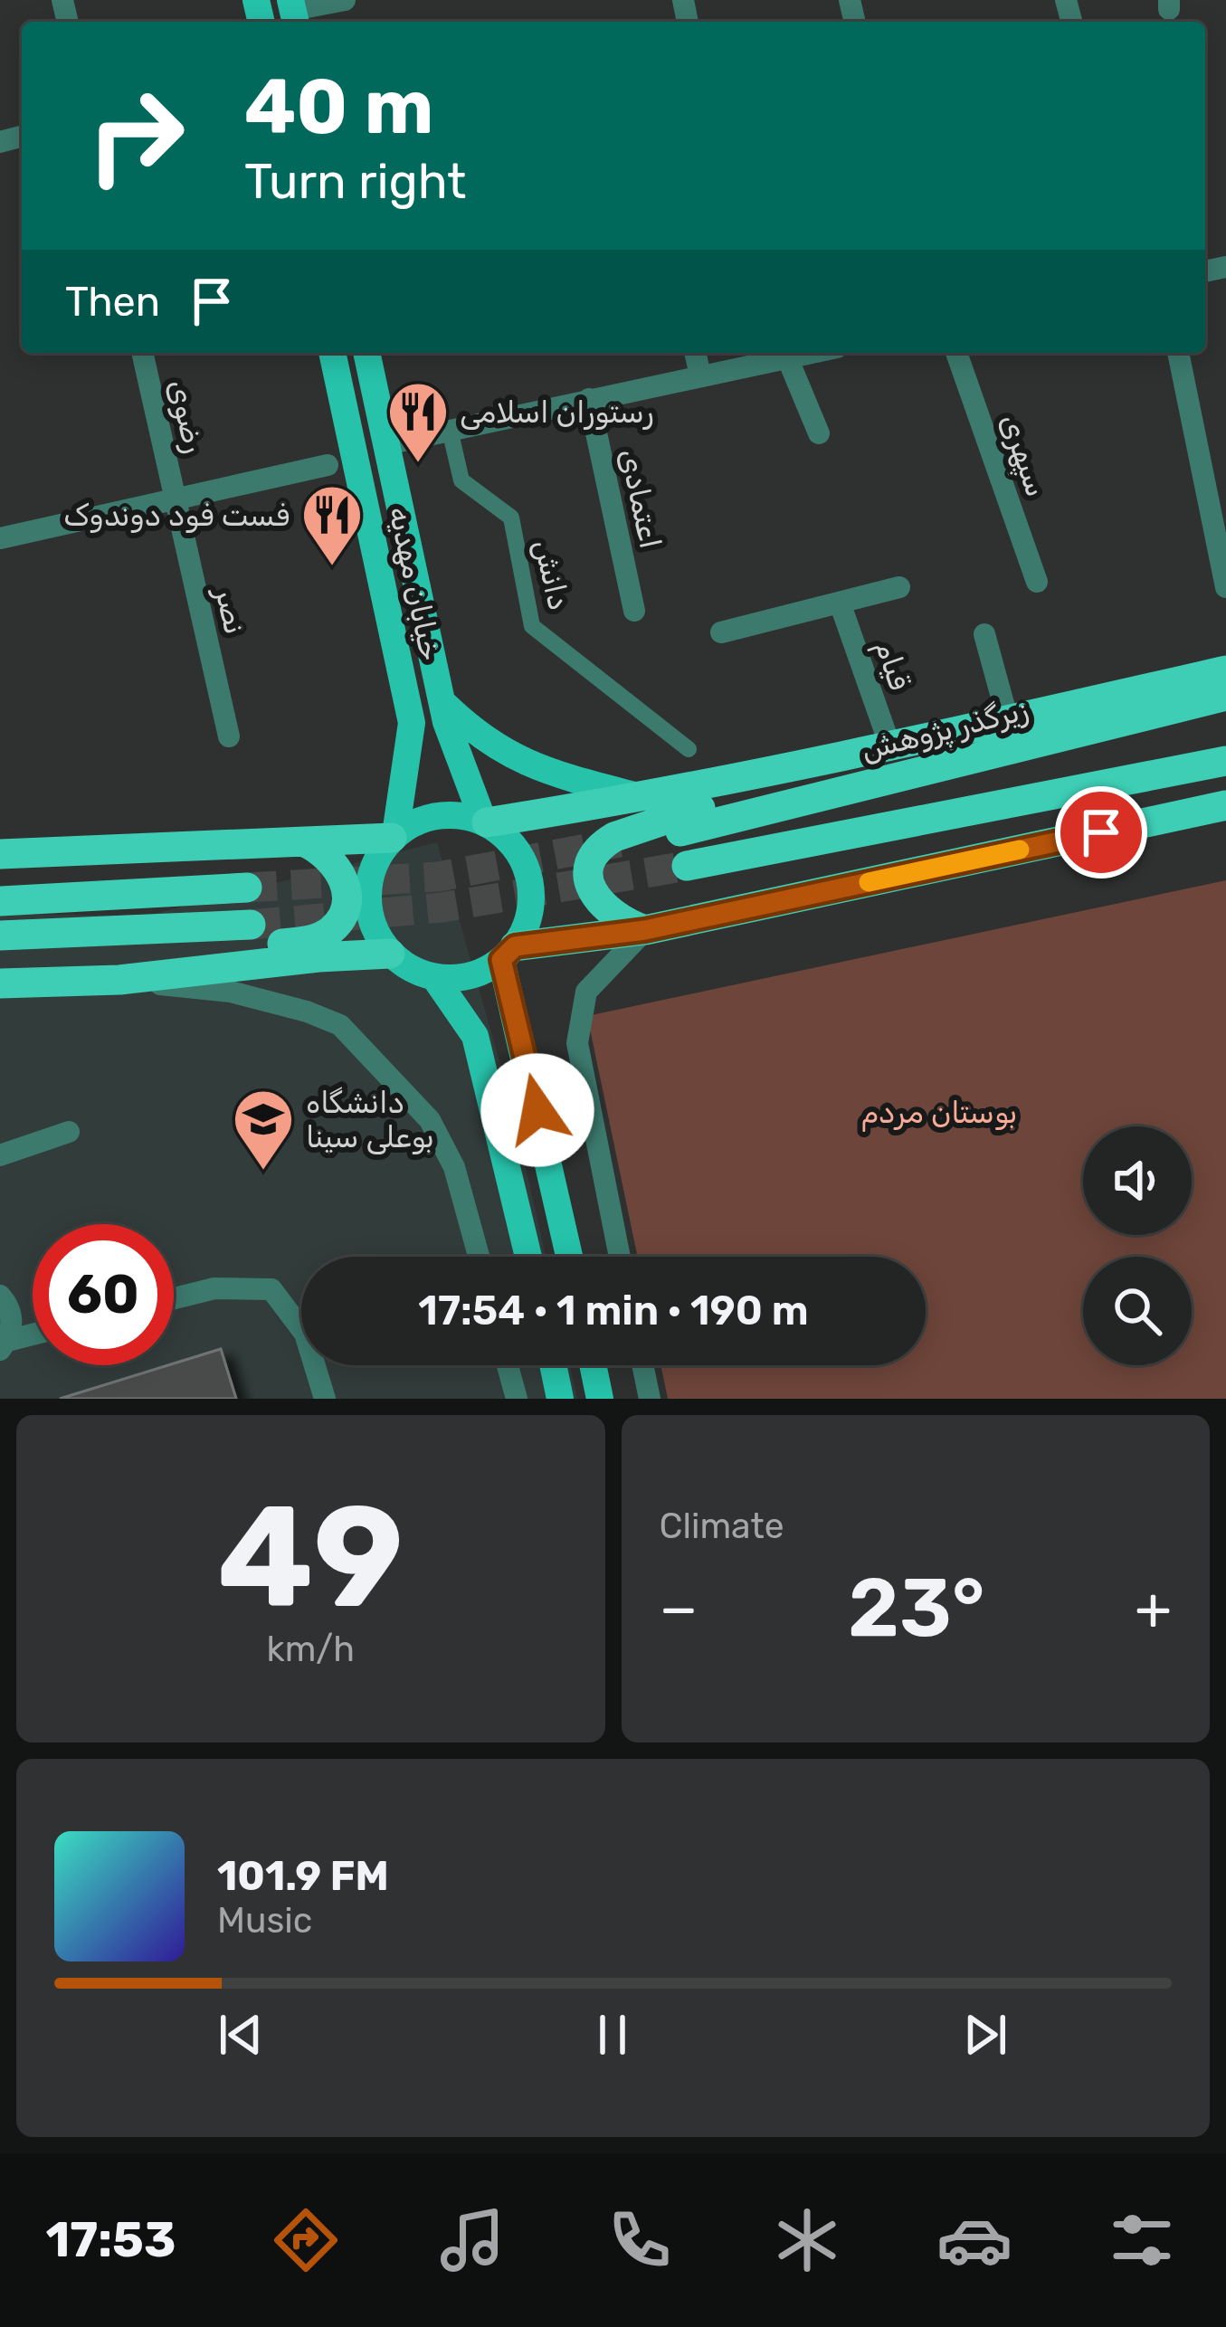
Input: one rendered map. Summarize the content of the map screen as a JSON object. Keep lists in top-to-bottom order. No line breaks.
{"streets":{"highway":["زیرگذر پژوهش"],"main road":["خیابان مهدیه"],"street":["رضوی","سپهری","اعتمادی","نصر","قیام"],"lane":["دانش"]},"crossings":[["رضوی","نصر"]],"parks":["بوستان مردم"],"places":{"restaurant":["رستوران اسلامی","فست فود دوندوک"],"school or university":["دانشگاه بوعلی سینا"]},"page":{"turn":["40 m","Turn right"],"then":"Then","limit":"60","trip":"17:54 · 1 min · 190 m","tile":[["49","km/h"],"Climate"],"heat":["−","23°","+"],"song":["101.9 FM","Music"],"tabs":"17:53"}}
